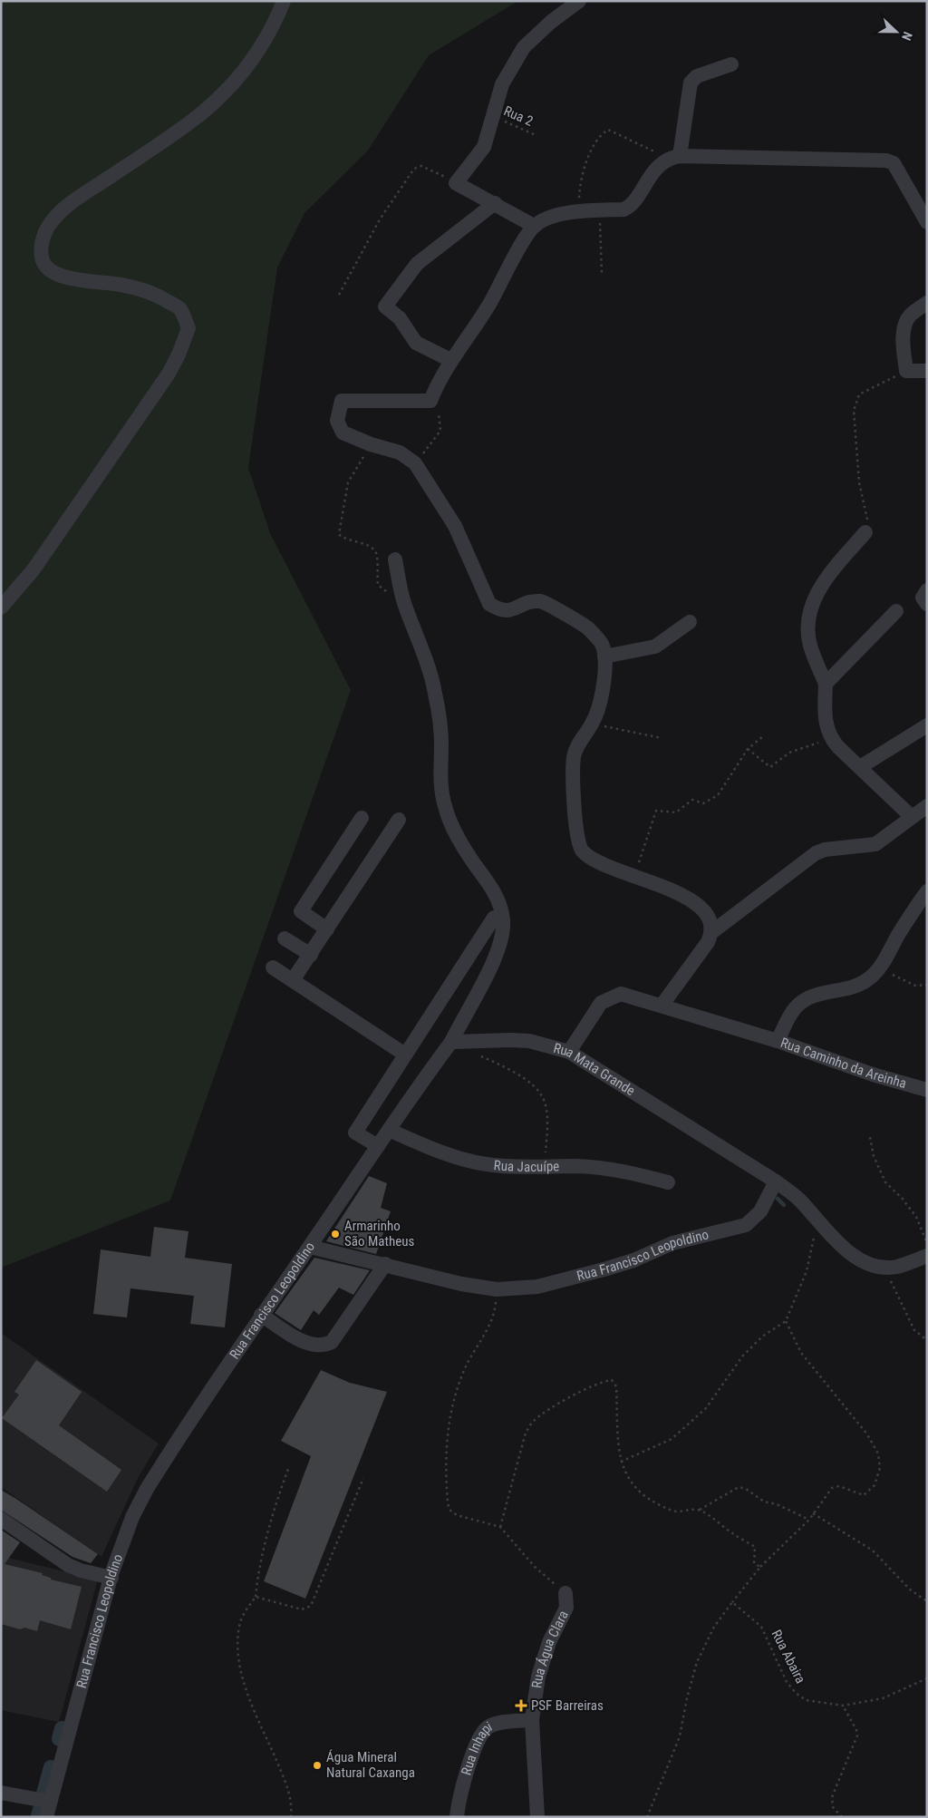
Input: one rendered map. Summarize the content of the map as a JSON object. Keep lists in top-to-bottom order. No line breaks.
{"streets":{"street":["Rua Caminho da Areinha","Rua Mata Grande","Rua Jacuípe","Rua Francisco Leopoldino","Rua Água Clara","Rua Inhapi"],"path":["Rua 2","Rua Abaira"]},"crossings":[["Rua Caminho da Areinha","Rua Mata Grande"],["Rua Mata Grande","Rua Francisco Leopoldino"],["Rua Água Clara","Rua Inhapi"]],"places":{"other":["Armarinho São Matheus","Água Mineral Natural Caxanga"],"health":["PSF Barreiras"]},"north":"right"}
